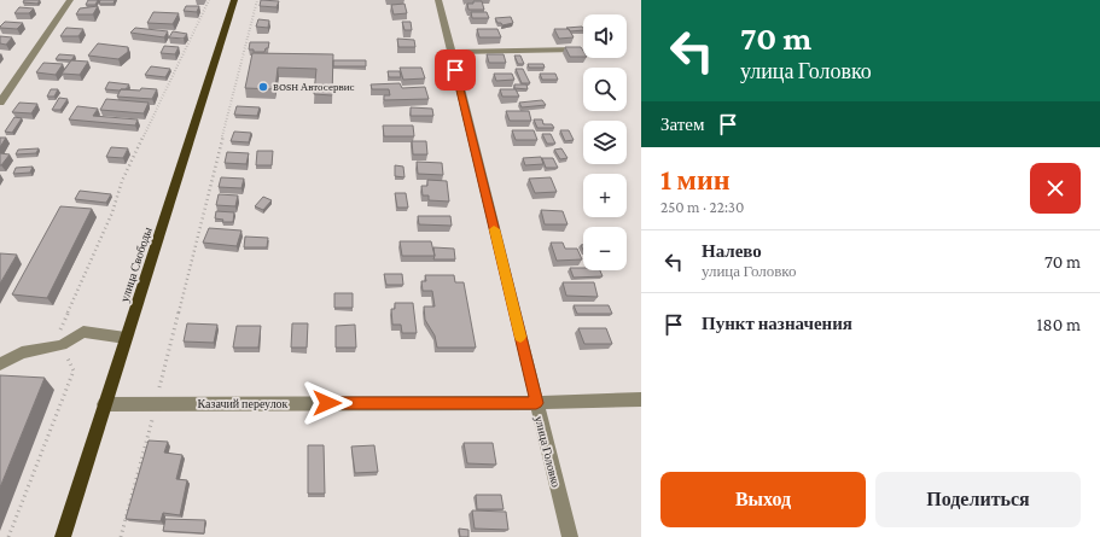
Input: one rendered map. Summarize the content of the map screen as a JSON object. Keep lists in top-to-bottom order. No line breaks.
{"streets":{"main road":["улица Свободы"],"street":["Казачий переулок","улица Головко"]},"crossings":[["улица Свободы","Казачий переулок"],["Казачий переулок","улица Головко"]],"places":["BOSH Автосервис"],"page":{"turn":["70 m","улица Головко"],"map_buttons":["+","−"],"then":"Затем","heading":["1 мин","250 m · 22:30"],"list":[{"name":"Налево","note":"улица Головко","value":"70 m"},{"name":"Пункт назначения","value":"180 m"}],"buttons":["Выход","Поделиться"]}}
